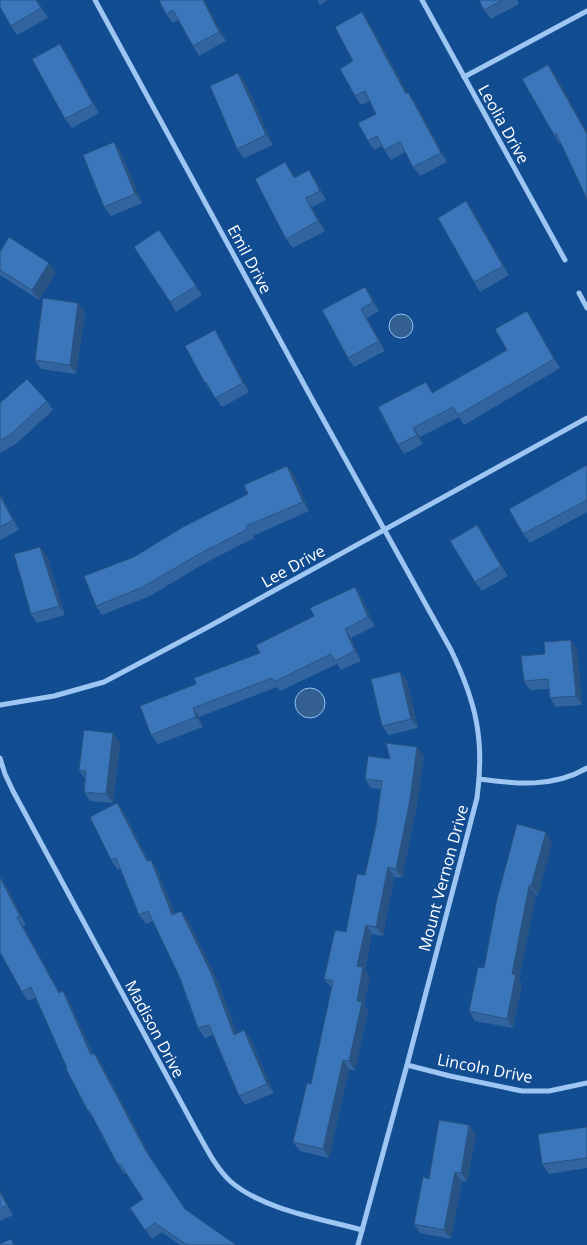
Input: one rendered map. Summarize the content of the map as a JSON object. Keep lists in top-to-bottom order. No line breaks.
{"streets":{"street":["Leolia Drive","Emil Drive","Lee Drive","Mount Vernon Drive","Madison Drive","Lincoln Drive"]},"crossings":[["Emil Drive","Lee Drive"],["Emil Drive","Mount Vernon Drive"],["Lee Drive","Mount Vernon Drive"],["Mount Vernon Drive","Madison Drive"],["Mount Vernon Drive","Lincoln Drive"]]}
